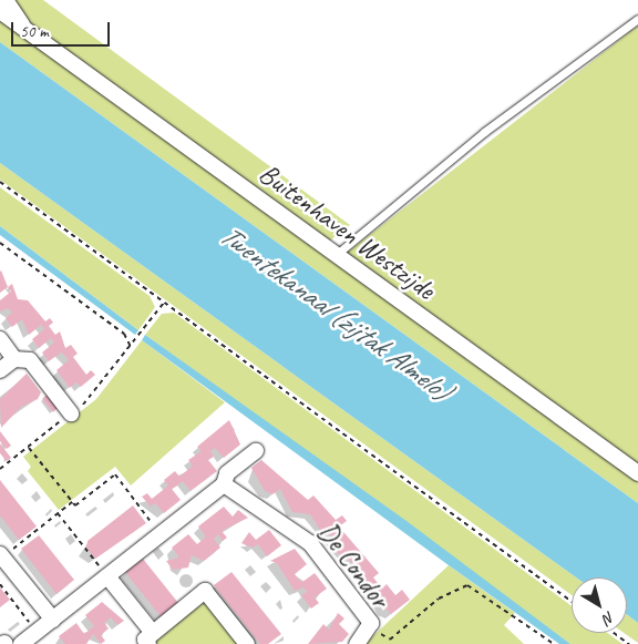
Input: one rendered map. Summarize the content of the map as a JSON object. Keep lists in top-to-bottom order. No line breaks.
{"streets":{"street":["Buitenhaven Westzijde","De Condor"]},"water":["Twentekanaal (zijtak Almelo)"],"scale_bar":"50 m","north":"bottom right"}
